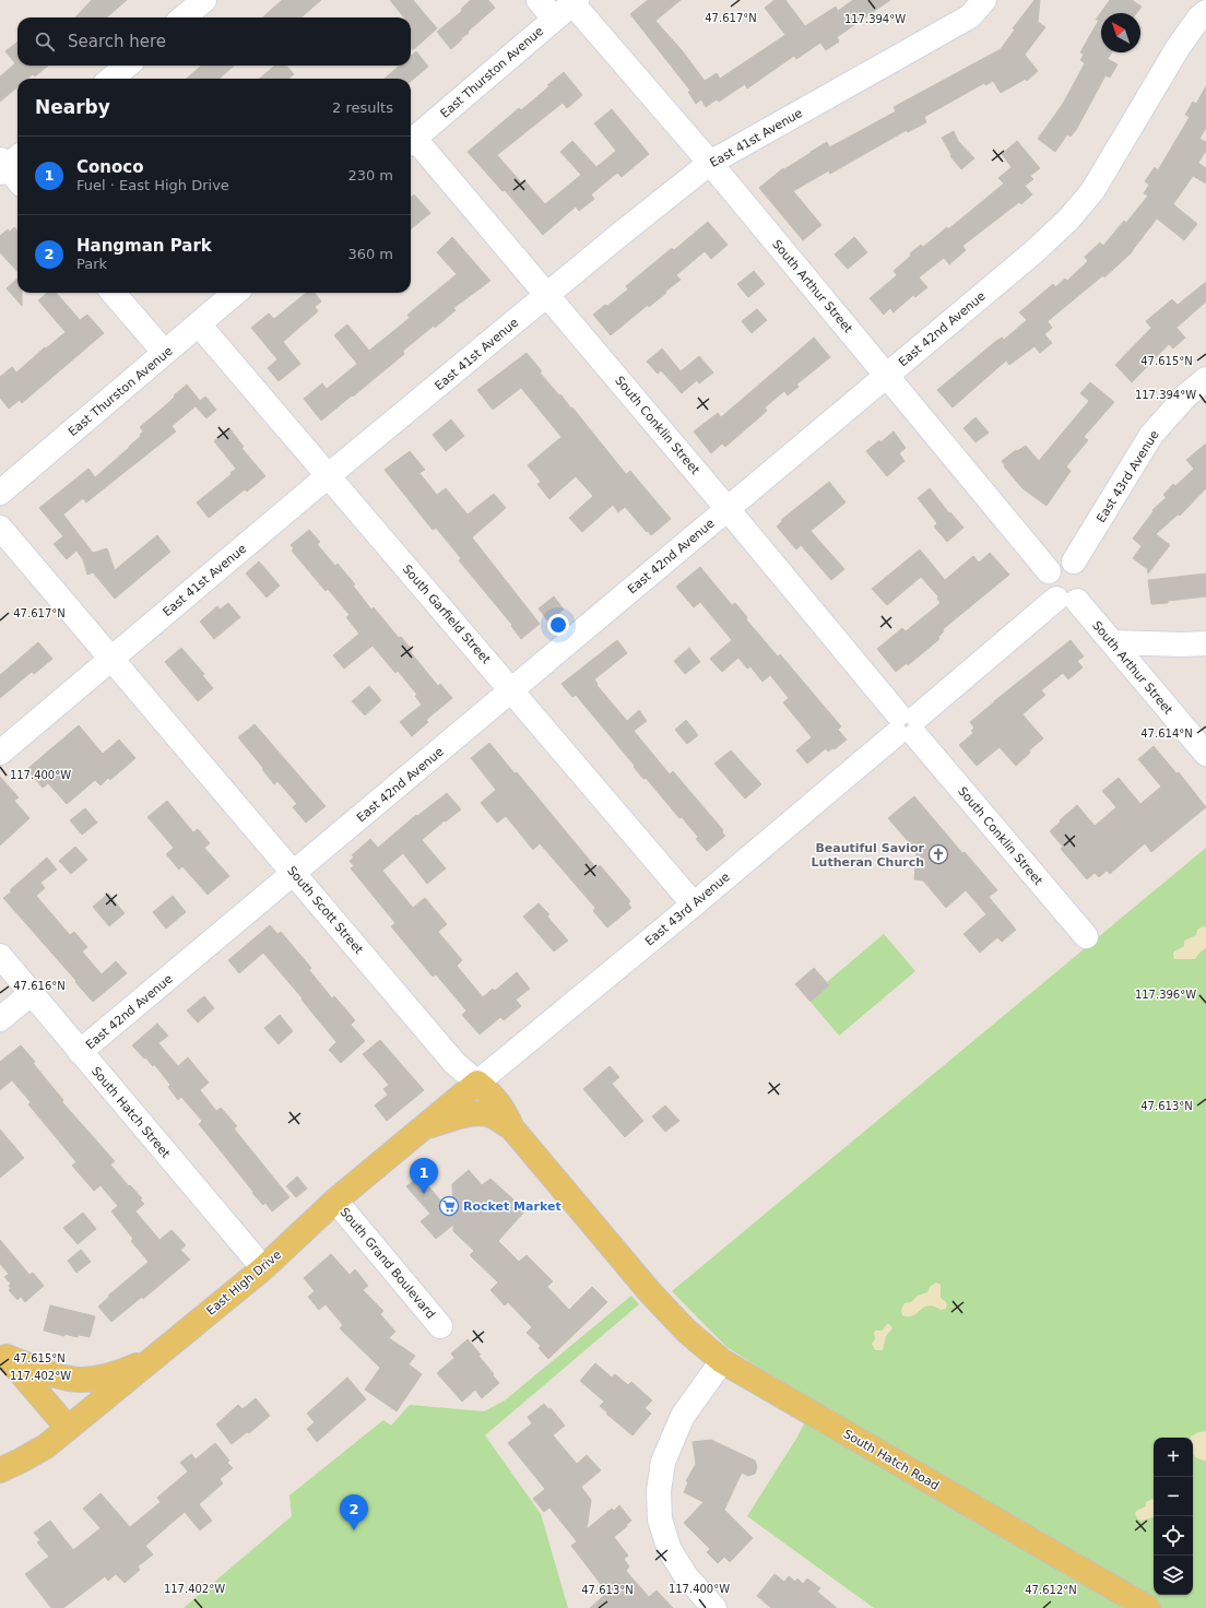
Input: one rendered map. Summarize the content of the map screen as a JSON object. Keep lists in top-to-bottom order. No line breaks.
{"streets":{"main road":["South Scott Street","East High Drive","South Hatch Road"],"street":["East Thurston Avenue","East 41st Avenue","South Arthur Street","East 42nd Avenue","South Conklin Street","East 43rd Avenue","South Garfield Street","South Hatch Street","South Grand Boulevard"]},"crossings":[["East Thurston Avenue","South Arthur Street"],["East Thurston Avenue","South Conklin Street"],["East Thurston Avenue","South Garfield Street"],["East 41st Avenue","South Arthur Street"],["East 41st Avenue","South Conklin Street"],["East 41st Avenue","South Garfield Street"],["East 41st Avenue","South Scott Street"],["South Arthur Street","East 42nd Avenue"],["South Arthur Street","East 43rd Avenue"],["East 42nd Avenue","South Conklin Street"],["East 42nd Avenue","South Garfield Street"],["East 42nd Avenue","South Scott Street"],["East 42nd Avenue","South Hatch Street"],["South Conklin Street","East 43rd Avenue"],["East 43rd Avenue","South Garfield Street"],["East 43rd Avenue","South Scott Street"],["East 43rd Avenue","East High Drive"],["South Scott Street","East High Drive"],["South Scott Street","South Hatch Road"],["South Hatch Street","East High Drive"],["South Grand Boulevard","East High Drive"]],"places":{"church":["Beautiful Savior Lutheran Church"],"supermarket":["Rocket Market"]},"north":"top left","page":{"search":"Search here","heading":["Nearby","2 results"],"list":[{"mark":"1","name":"Conoco","note":"Fuel · East High Drive","value":"230 m"},{"mark":"2","name":"Hangman Park","note":"Park","value":"360 m"}],"pins":["1","2"],"map_buttons":["+","−"]},"coordinates":["47.617°N","117.394°W","47.615°N","47.614°N","117.400°W","47.616°N","117.396°W","47.613°N","117.402°W","47.612°N"]}
